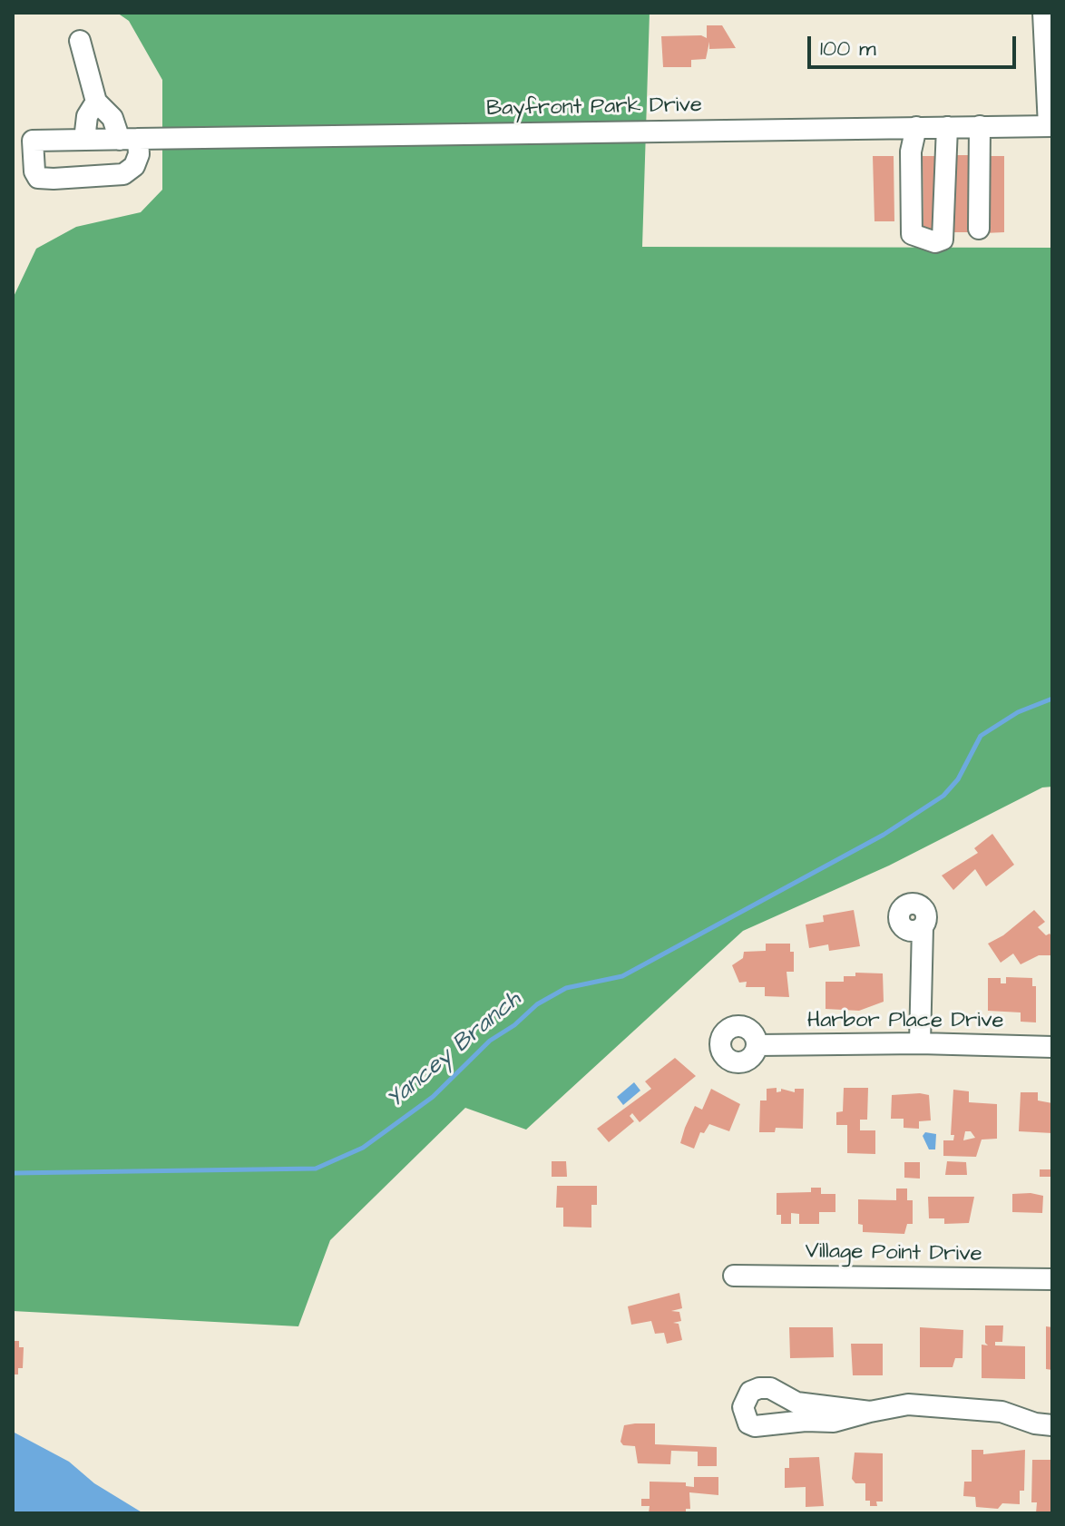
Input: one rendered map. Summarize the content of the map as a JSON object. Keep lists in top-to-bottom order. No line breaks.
{"streets":{"street":["Bayfront Park Drive","Harbor Place Drive","Village Point Drive"]},"water":["Yancey Branch"],"scale_bar":"100 m"}
